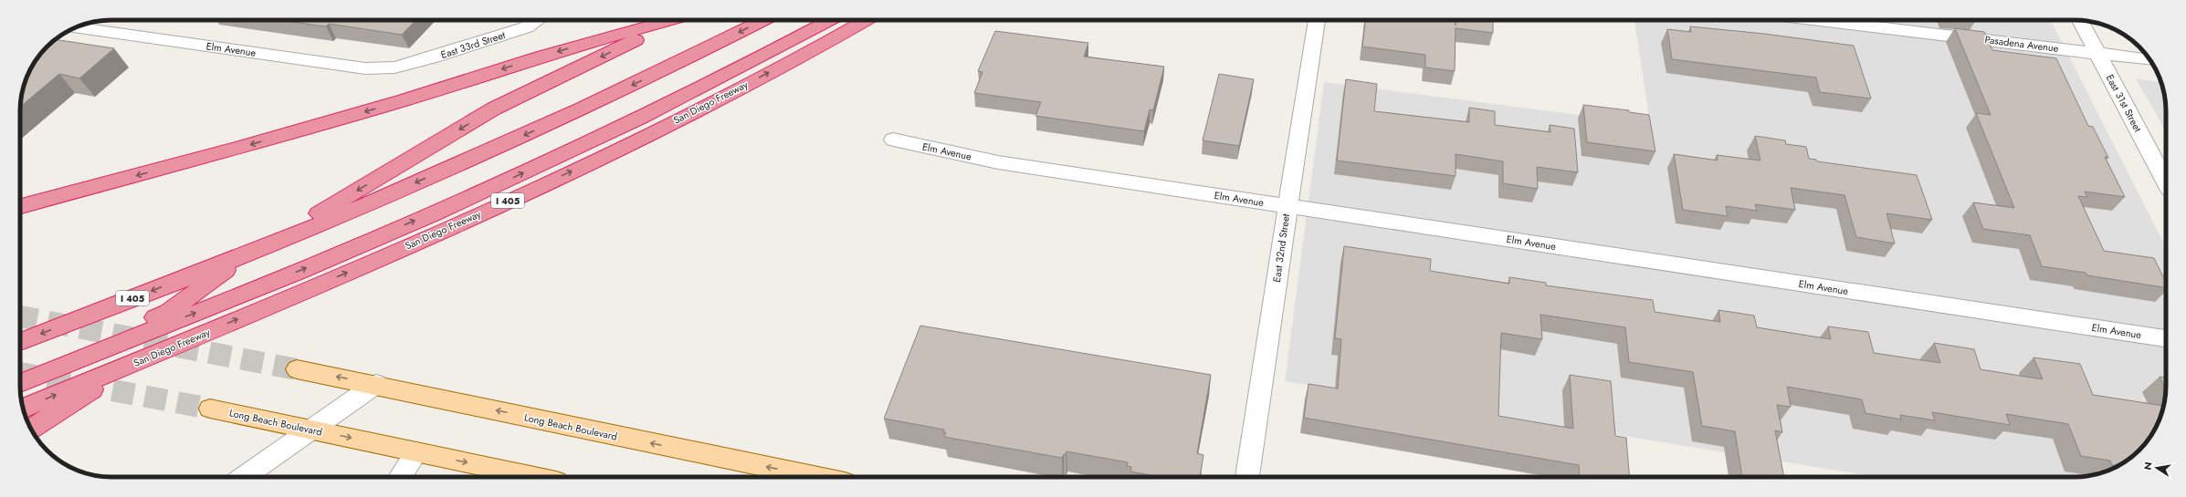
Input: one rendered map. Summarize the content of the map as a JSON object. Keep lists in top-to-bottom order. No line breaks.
{"streets":{"highway":["San Diego Freeway","I 405"],"main road":["Long Beach Boulevard"],"street":["Pasadena Avenue","East 33rd Street","Elm Avenue","East 31st Street","East 32nd Street"]},"crossings":[["Pasadena Avenue","East 31st Street"],["East 33rd Street","Elm Avenue"],["Elm Avenue","East 32nd Street"]],"north":"left"}
